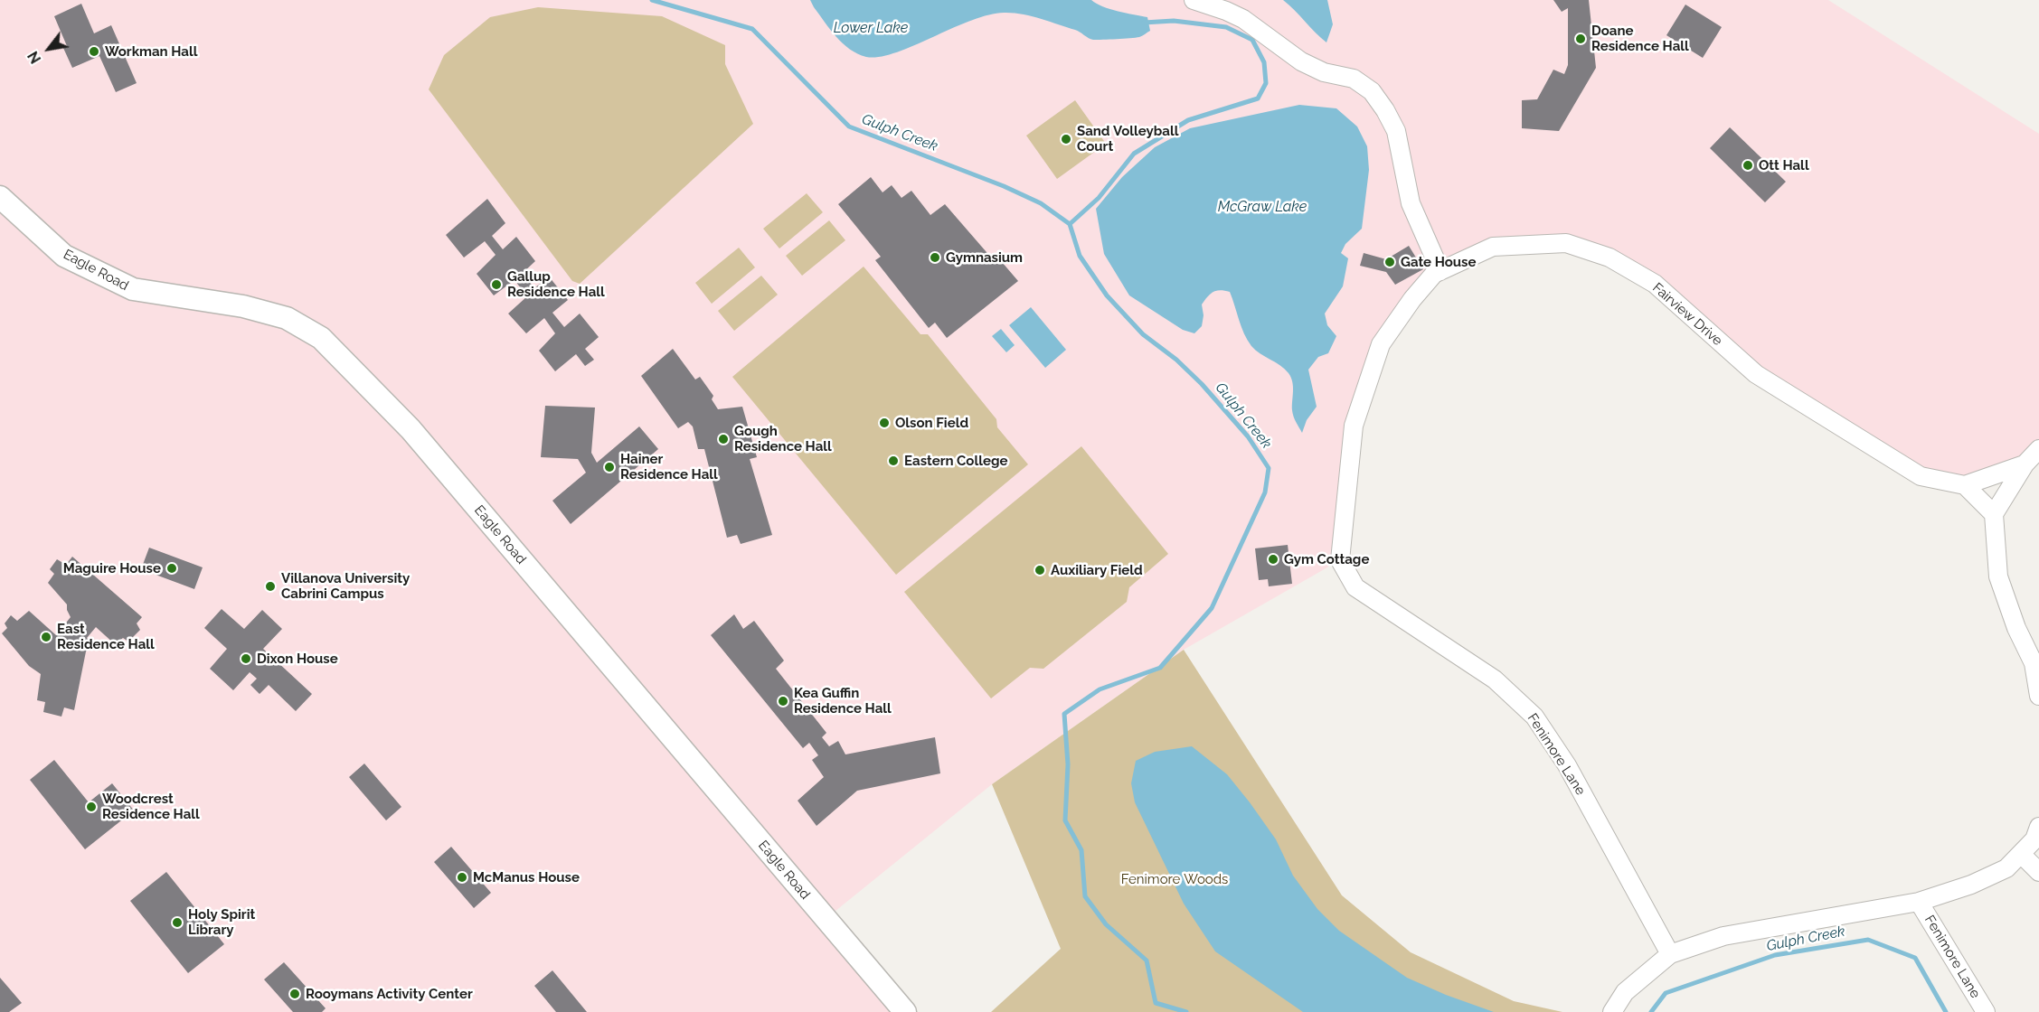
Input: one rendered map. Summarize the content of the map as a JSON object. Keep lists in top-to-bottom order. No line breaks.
{"streets":{"street":["Eagle Road","Fairview Drive","Fenimore Lane"]},"crossings":[["Fairview Drive","Fenimore Lane"]],"water":["Lower Lake","Gulph Creek","McGraw Lake"],"parks":["Fenimore Woods"],"places":["Doane Residence Hall","Workman Hall","Sand Volleyball Court","Ott Hall","Gymnasium","Gate House","Gallup Residence Hall","Olson Field","Gough Residence Hall","Eastern College","Hainer Residence Hall","Gym Cottage","Maguire House","Auxiliary Field","Villanova University Cabrini Campus","East Residence Hall","Dixon House","Kea Guffin Residence Hall","Woodcrest Residence Hall","McManus House","Holy Spirit Library","Rooymans Activity Center"],"north":"bottom left"}
